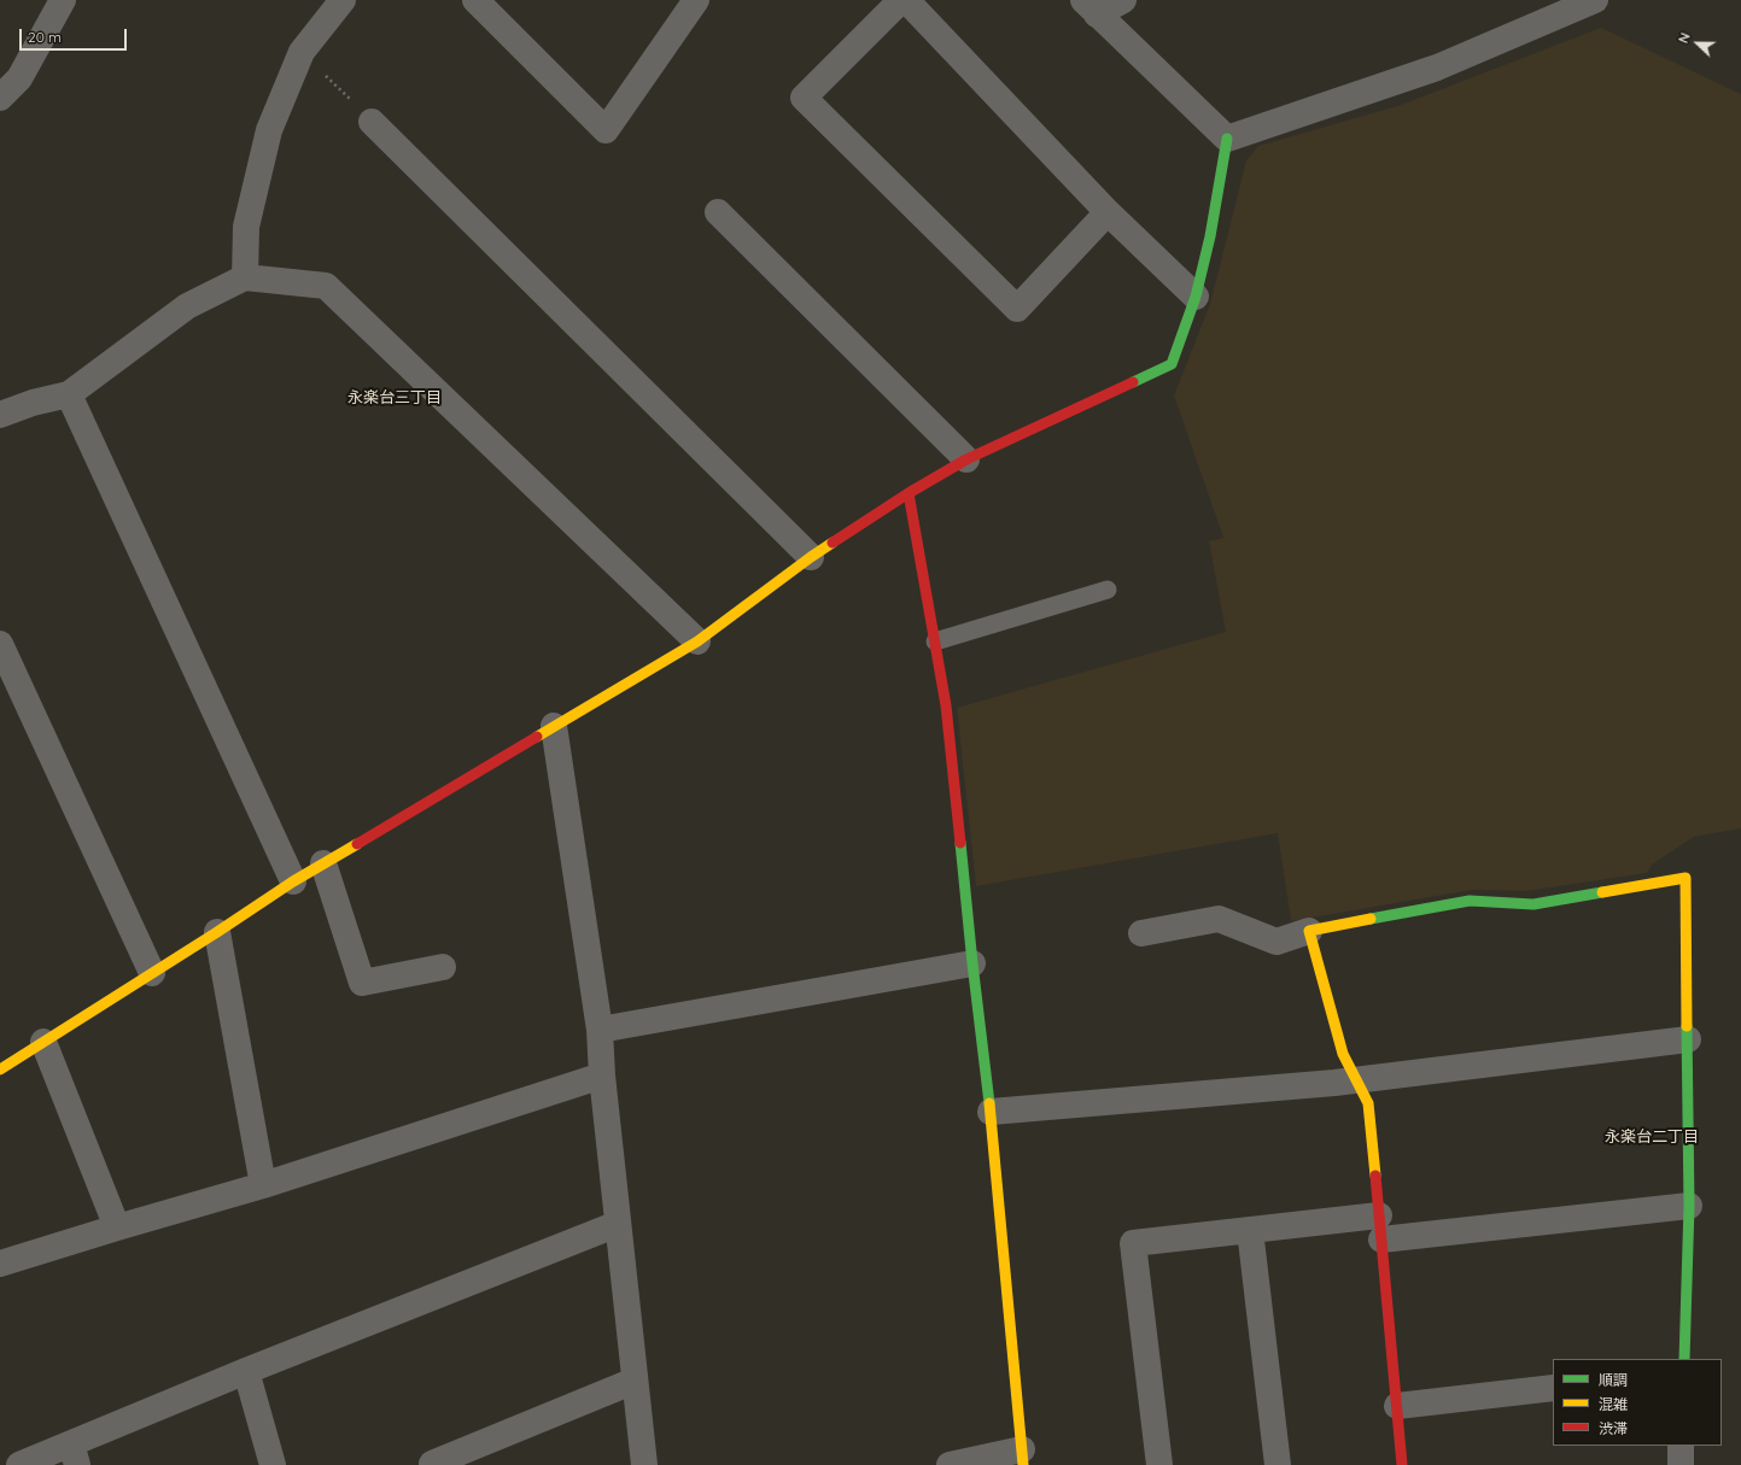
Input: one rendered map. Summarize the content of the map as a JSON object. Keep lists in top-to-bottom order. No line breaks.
{"districts":["永楽台三丁目","永楽台二丁目"],"legend":["順調","混雑","渋滞"],"scale_bar":"20 m","north":"left"}
